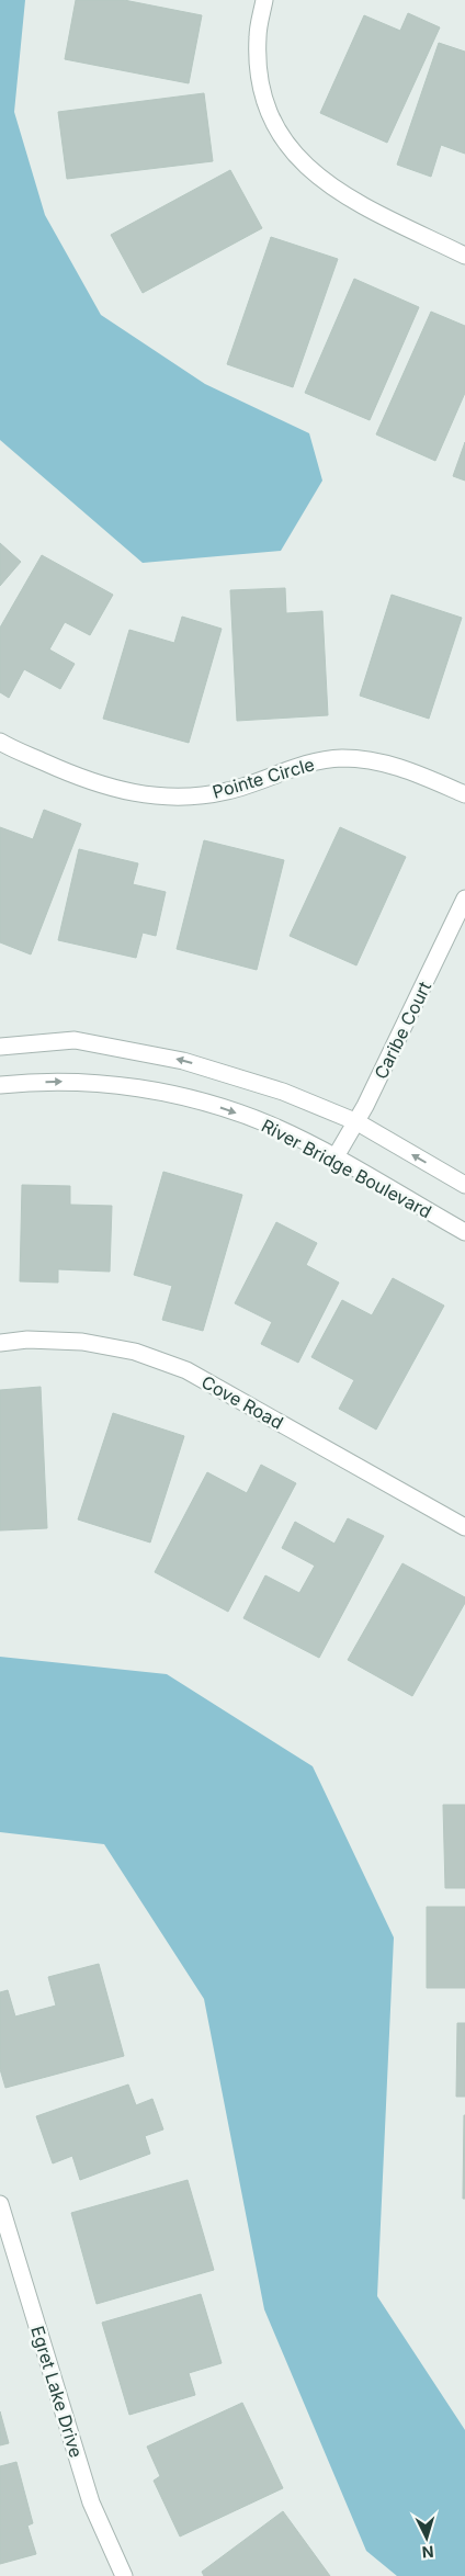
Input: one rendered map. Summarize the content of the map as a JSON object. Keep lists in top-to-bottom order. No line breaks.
{"streets":{"street":["Pointe Circle","Caribe Court","River Bridge Boulevard","Cove Road","Egret Lake Drive"]},"crossings":[["Caribe Court","River Bridge Boulevard"]],"north":"bottom"}
